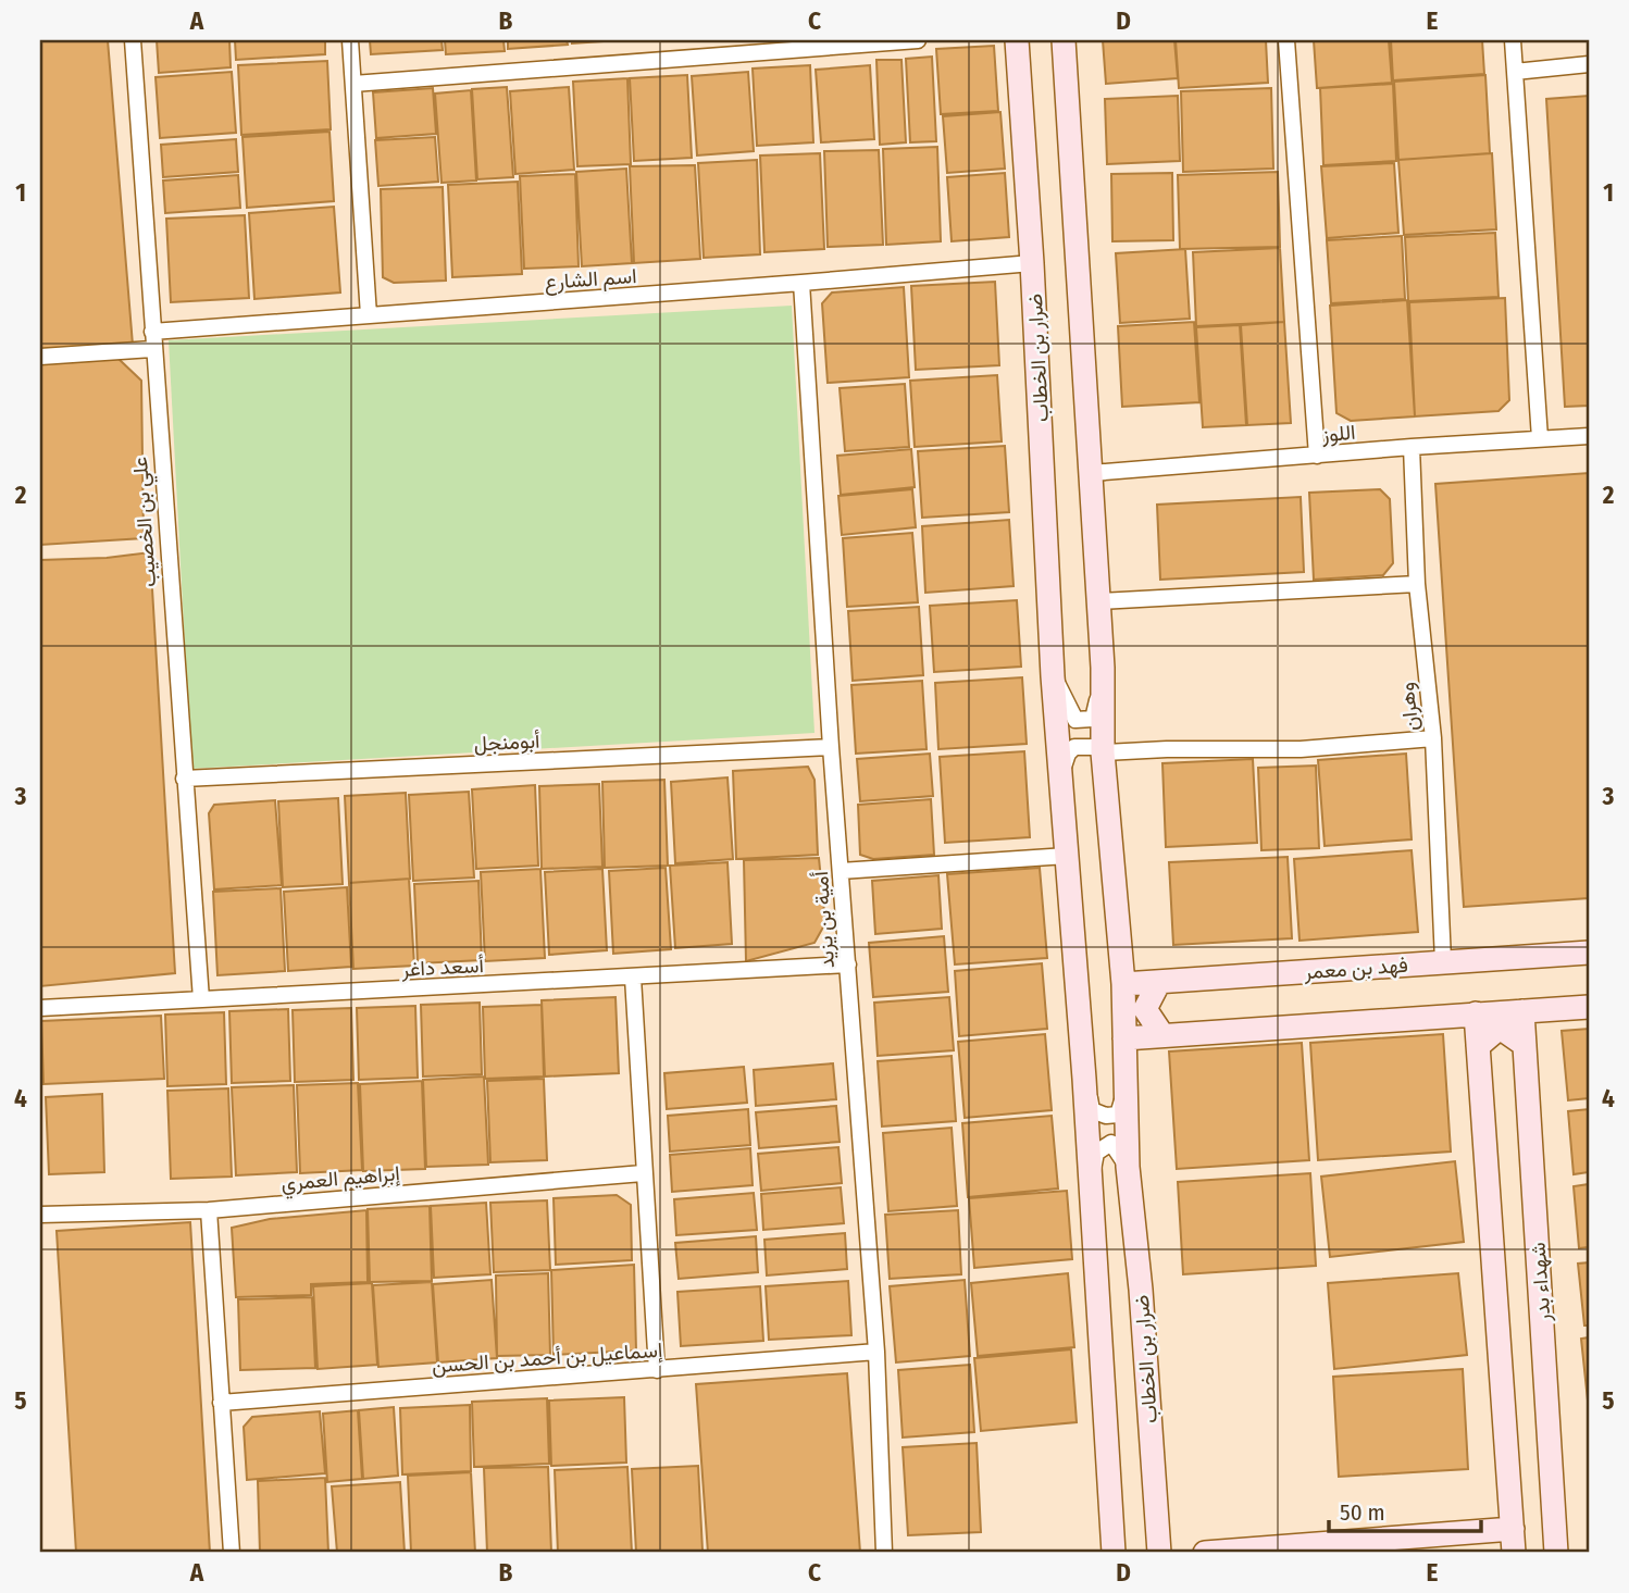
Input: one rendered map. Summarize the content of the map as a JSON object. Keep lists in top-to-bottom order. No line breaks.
{"streets":{"street":["اسم الشارع","ضرار بن الخطاب","اللوز","علي بن الخصيب","وهران","أبومنجل","أمية بن يزيد","أسعد داغر","فهد بن معمر","إبراهيم العمري","شهداء بدر","إسماعيل بن أحمد بن الحسن"]},"crossings":[["اسم الشارع","ضرار بن الخطاب"],["اسم الشارع","علي بن الخصيب"],["اسم الشارع","أمية بن يزيد"],["ضرار بن الخطاب","اللوز"],["ضرار بن الخطاب","فهد بن معمر"],["اللوز","وهران"],["علي بن الخصيب","أبومنجل"],["علي بن الخصيب","أسعد داغر"],["وهران","فهد بن معمر"],["أبومنجل","أمية بن يزيد"],["أمية بن يزيد","أسعد داغر"],["أمية بن يزيد","إسماعيل بن أحمد بن الحسن"]],"scale_bar":"50 m","grid":{"columns":["A","B","C","D","E"],"rows":["1","2","3","4","5"]}}
